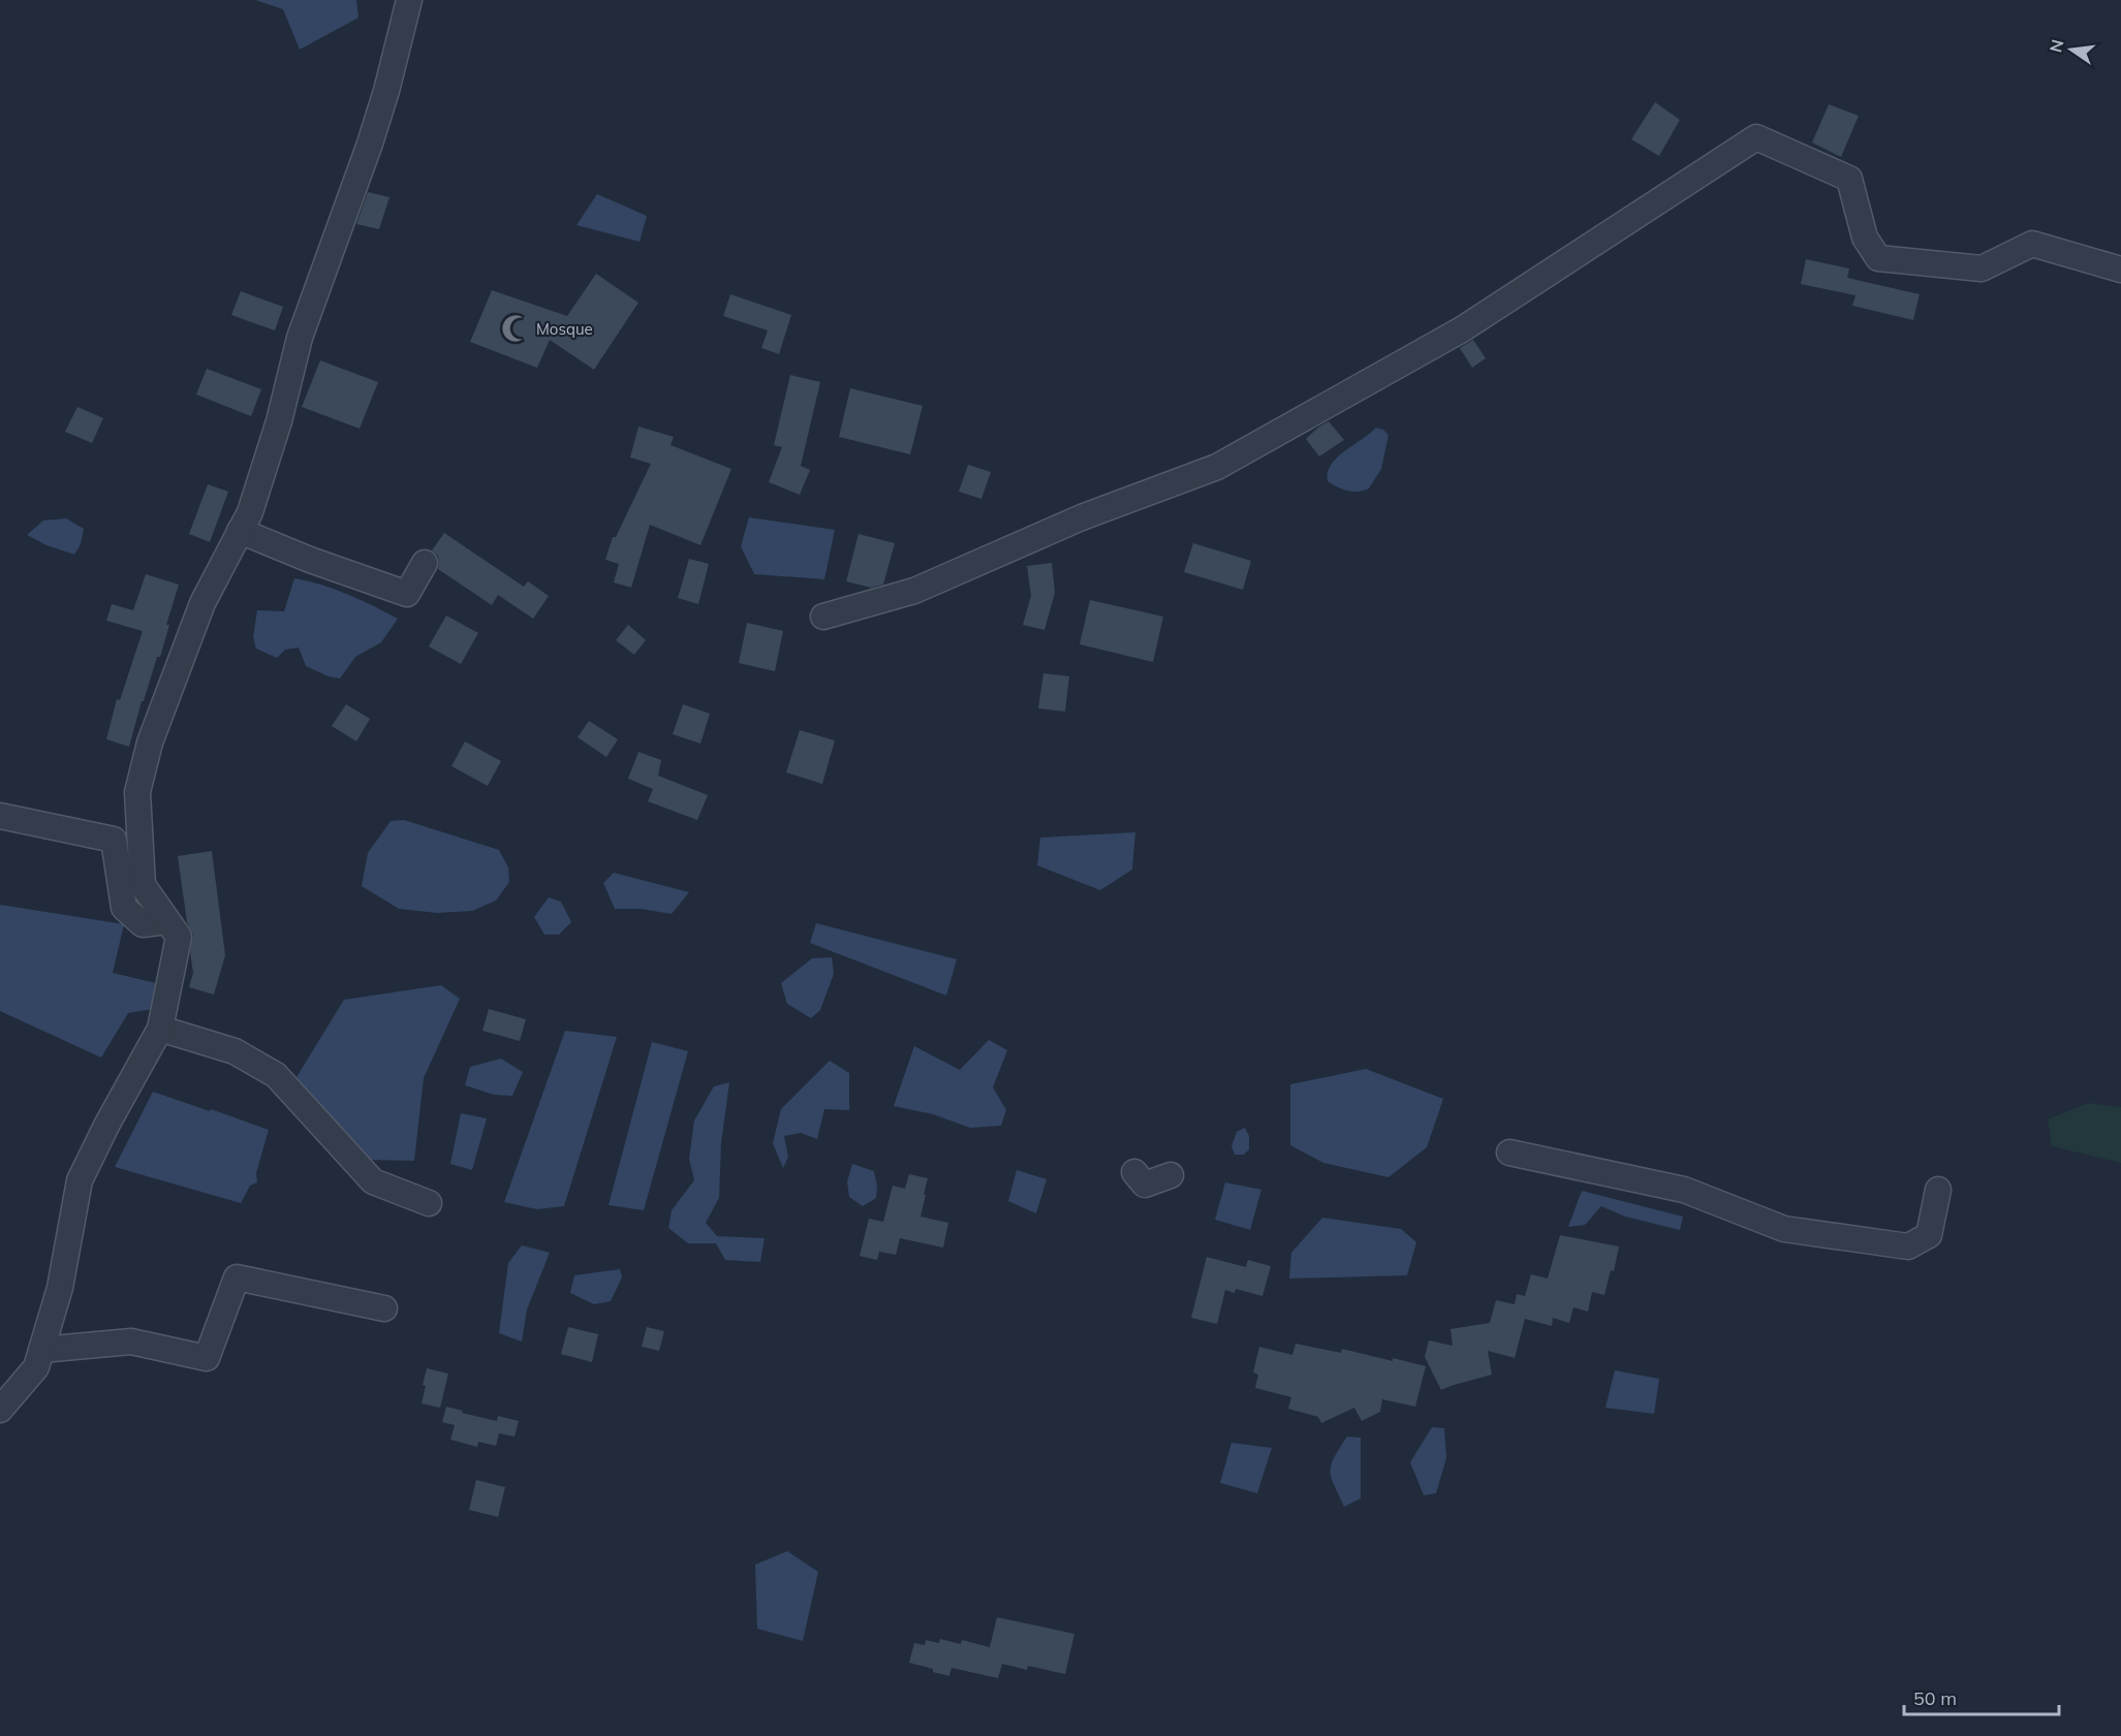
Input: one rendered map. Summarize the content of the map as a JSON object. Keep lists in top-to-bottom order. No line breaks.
{"places":{"mosque":["Mosque"]},"scale_bar":"50 m","north":"left"}
